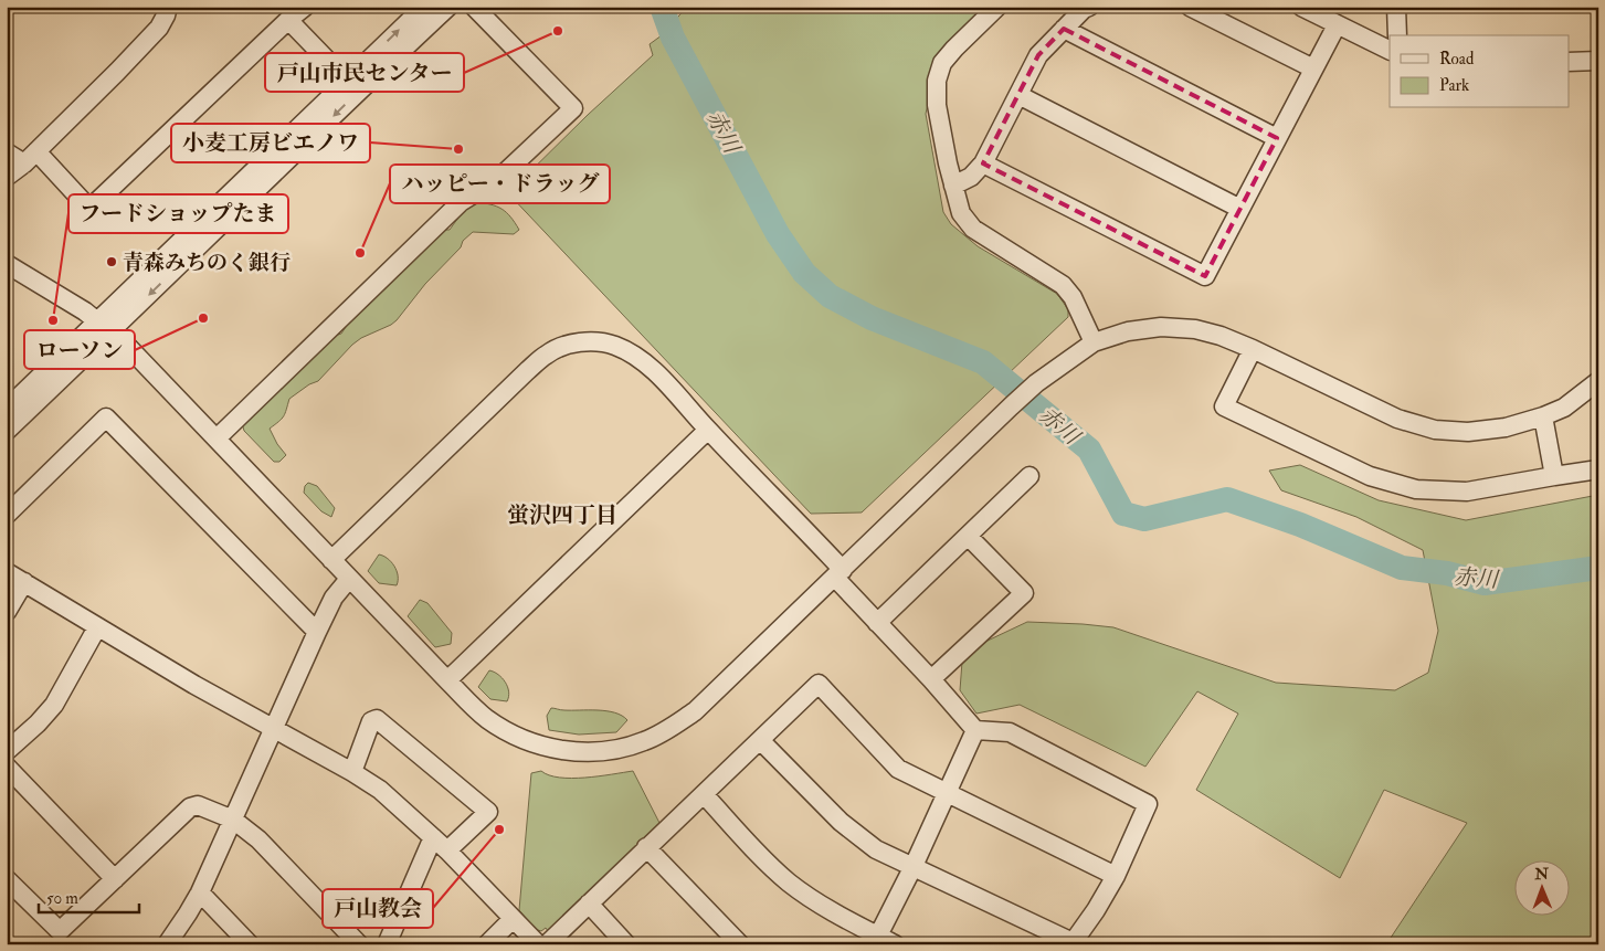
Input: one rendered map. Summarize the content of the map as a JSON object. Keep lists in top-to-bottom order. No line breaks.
{"districts":["蛍沢四丁目"],"water":["赤川"],"places":["戸山市民センター","小麦工房ビエノワ","ハッピー・ドラッグ","青森みちのく銀行","ローソン","フードショップたま","戸山教会"],"legend":["Road","Park"],"scale_bar":"50 m","north":"top"}
